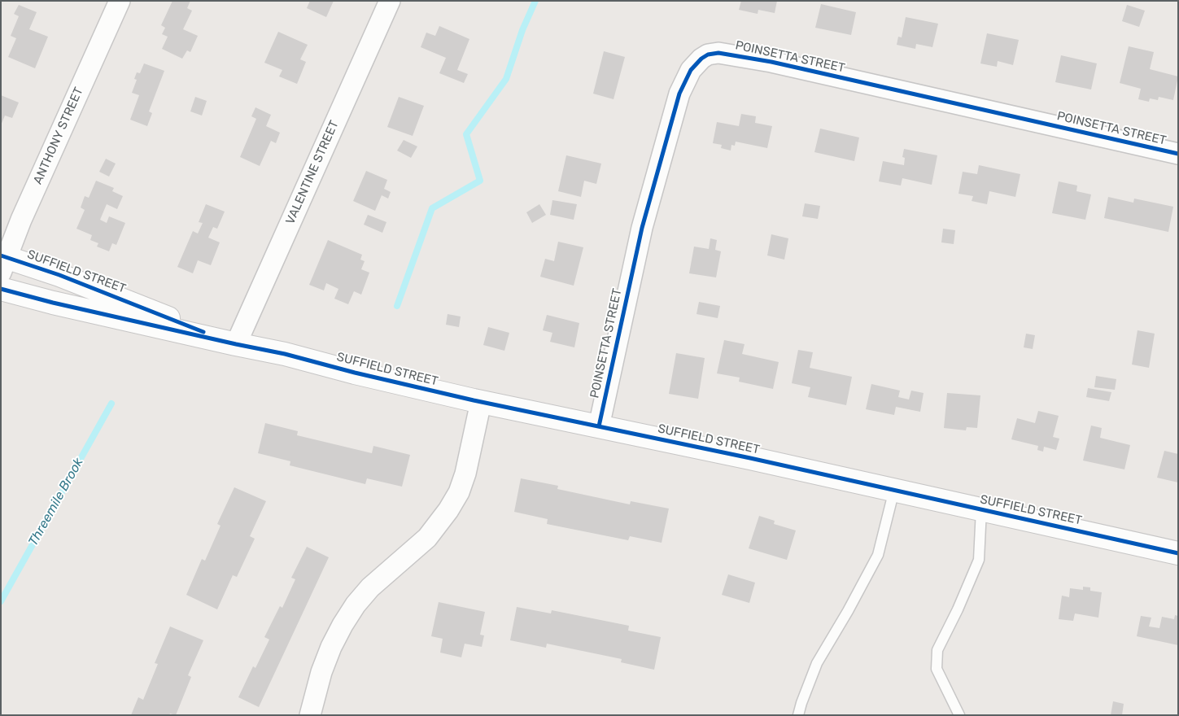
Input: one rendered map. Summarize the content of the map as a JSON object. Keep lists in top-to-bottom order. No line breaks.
{"streets":{"main road":["SUFFIELD STREET"],"street":["POINSETTA STREET","ANTHONY STREET","VALENTINE STREET"]},"crossings":[["POINSETTA STREET","SUFFIELD STREET"],["ANTHONY STREET","SUFFIELD STREET"],["VALENTINE STREET","SUFFIELD STREET"]],"water":["Threemile Brook"]}
